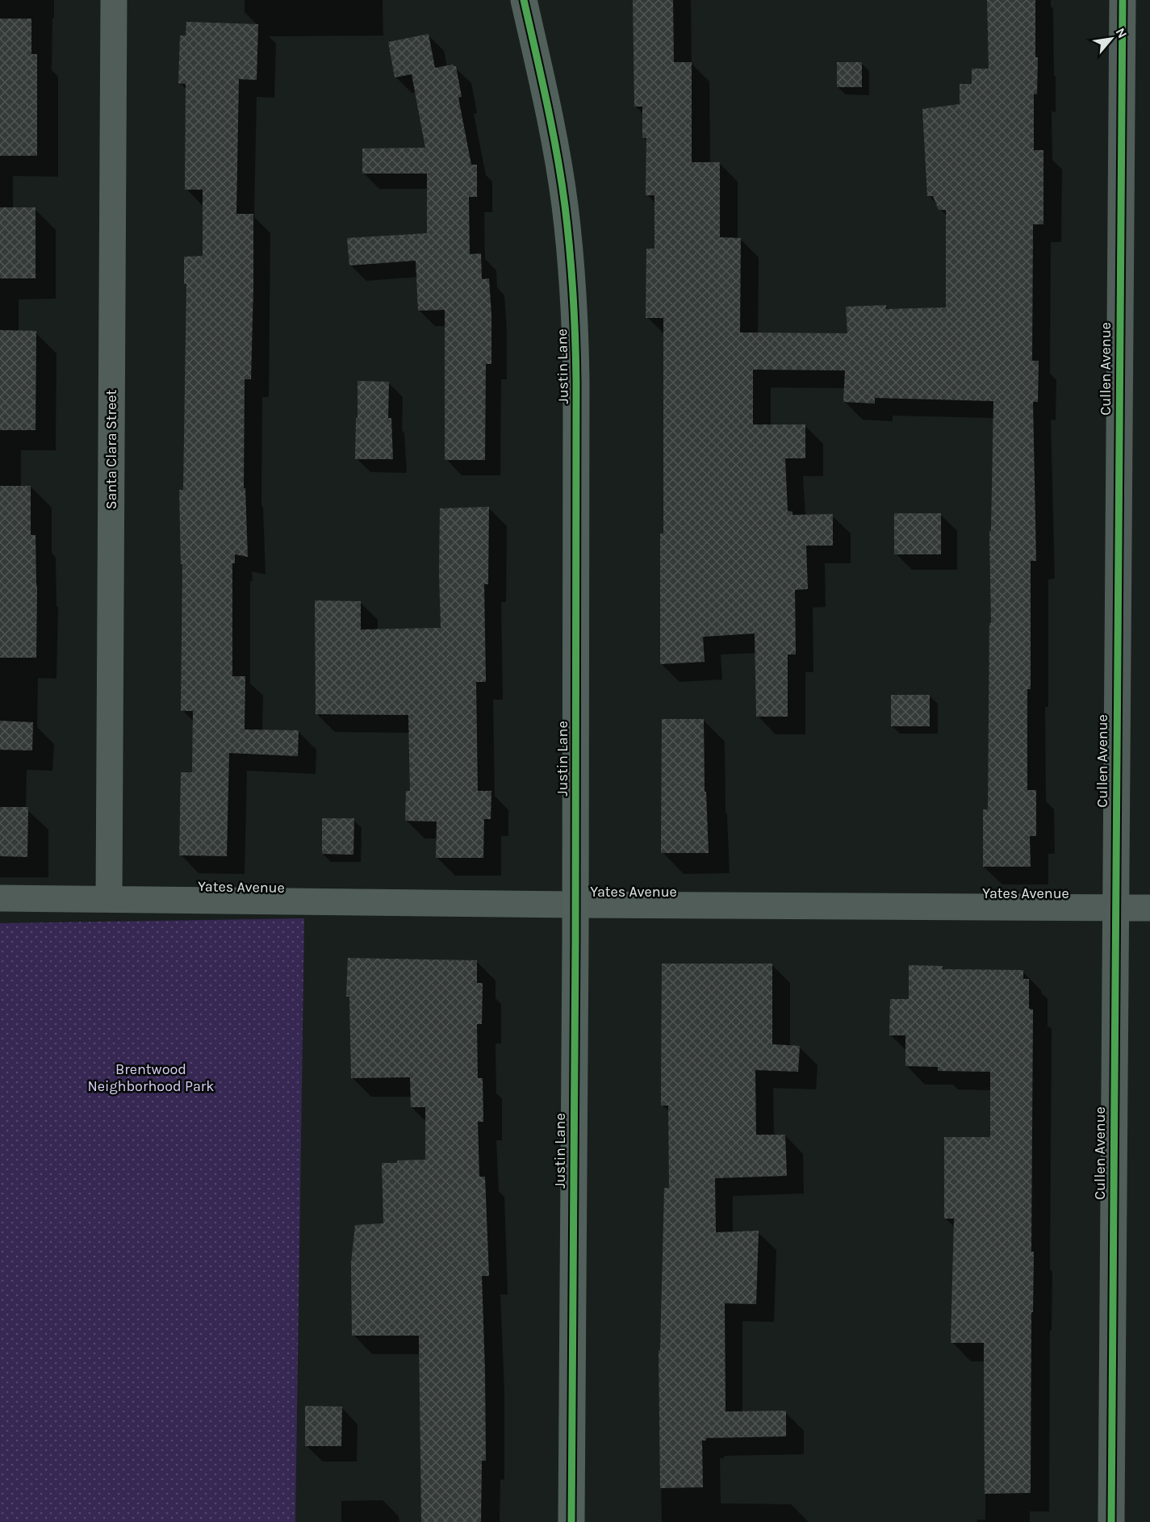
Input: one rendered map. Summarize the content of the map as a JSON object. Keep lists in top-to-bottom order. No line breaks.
{"streets":{"street":["Justin Lane","Cullen Avenue","Santa Clara Street","Yates Avenue"]},"crossings":[["Justin Lane","Yates Avenue"],["Cullen Avenue","Yates Avenue"],["Santa Clara Street","Yates Avenue"]],"parks":["Brentwood Neighborhood Park"],"north":"top right"}
